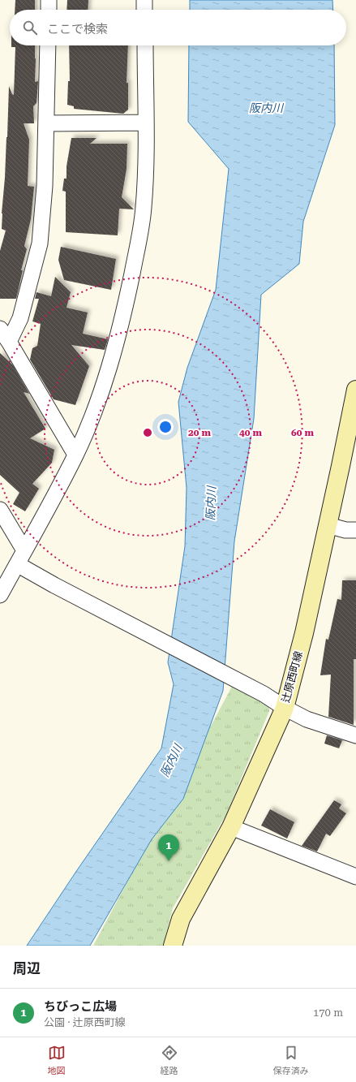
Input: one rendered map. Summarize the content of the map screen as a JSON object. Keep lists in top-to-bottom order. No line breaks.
{"streets":{"main road":["辻原西町線"]},"water":["阪内川"],"page":{"search":"ここで検索","pins":"1","heading":"周辺","list":[{"mark":"1","name":"ちびっこ広場","note":"公園 · 辻原西町線","value":"170 m"}],"nav":["地図","経路","保存済み"]},"rings":["20 m","40 m","60 m"]}
